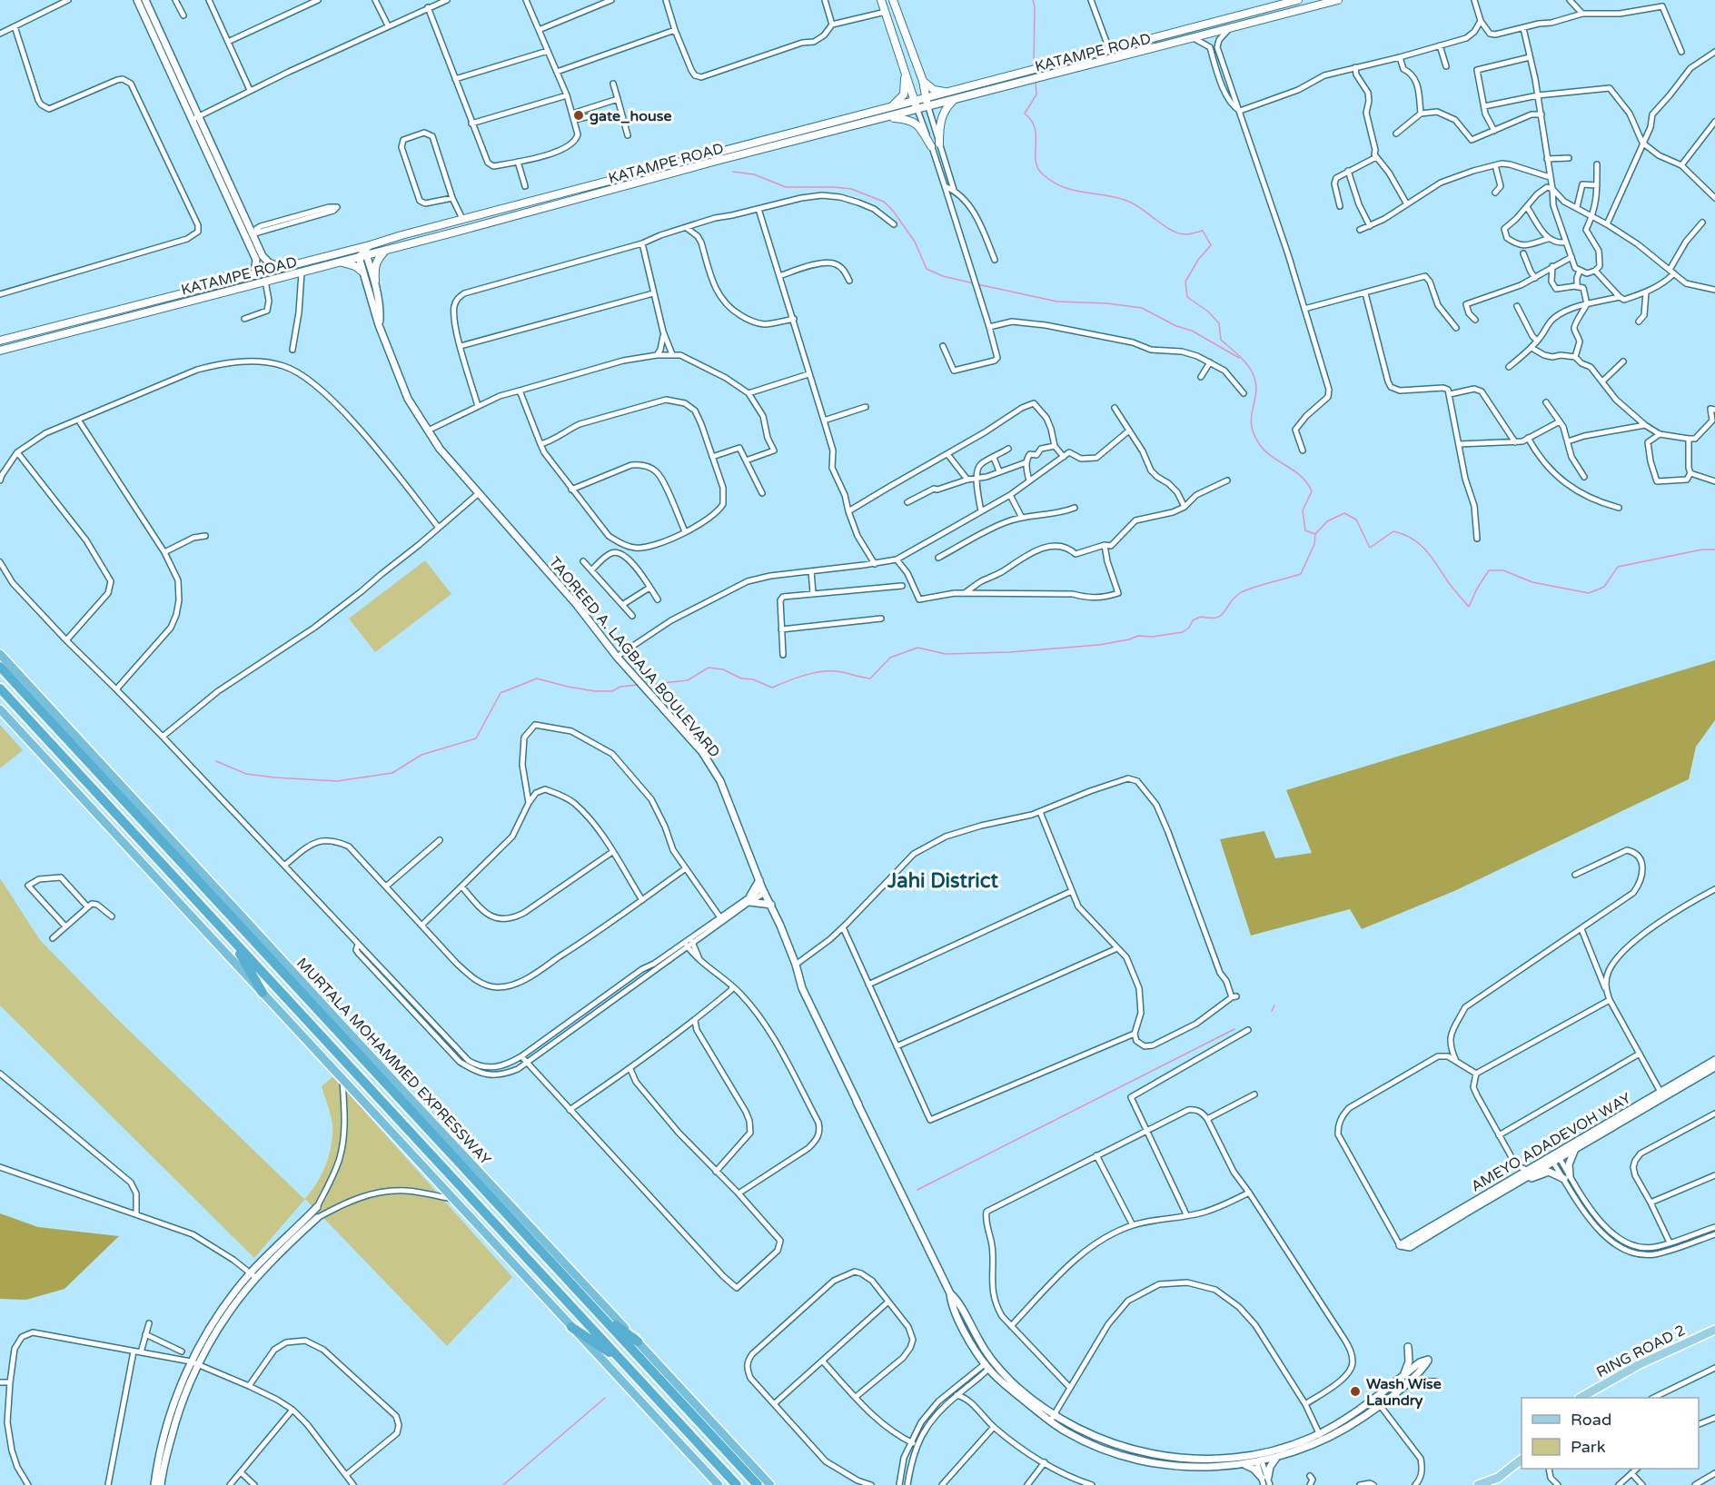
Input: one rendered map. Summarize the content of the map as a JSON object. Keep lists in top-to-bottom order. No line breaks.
{"streets":{"highway":["MURTALA MOHAMMED EXPRESSWAY"],"main road":["KATAMPE ROAD","RING ROAD 2"],"street":["TAOREED A. LAGBAJA BOULEVARD","AMEYO ADADEVOH WAY"]},"crossings":[["KATAMPE ROAD","TAOREED A. LAGBAJA BOULEVARD"]],"districts":["Jahi District"],"places":["gate_house","Wash Wise Laundry"],"legend":["Road","Park"]}
